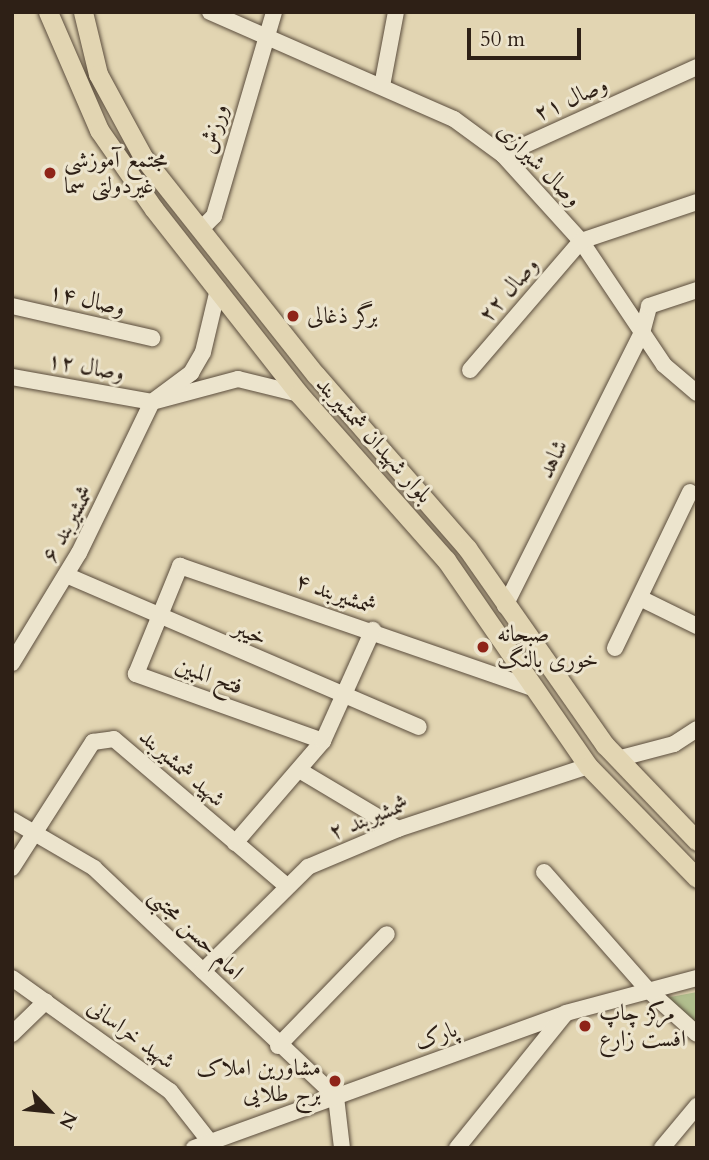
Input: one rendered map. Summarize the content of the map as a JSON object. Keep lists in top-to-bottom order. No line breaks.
{"streets":{"main road":["بلوار شهیدان شمشیربند"],"street":["وصال ۲۱","ورزش","وصال شیرازی","وصال ۲۲","وصال ۱۴","وصال ۱۲","شاهد","شمشیربند ۶","شمشیربند ۴","خیبر","فتح المبین","شهید شمشیربند","شمشیربند ۲","امام حسن مجتبی","شهید خراسانی","پارک"]},"crossings":[["وصال ۲۱","وصال شیرازی"],["ورزش","وصال شیرازی"],["ورزش","بلوار شهیدان شمشیربند"],["وصال شیرازی","وصال ۲۲"],["وصال شیرازی","شاهد"],["وصال ۱۲","شمشیربند ۶"],["بلوار شهیدان شمشیربند","شاهد"],["بلوار شهیدان شمشیربند","شمشیربند ۶"],["بلوار شهیدان شمشیربند","شمشیربند ۴"],["بلوار شهیدان شمشیربند","شمشیربند ۲"],["شمشیربند ۶","خیبر"],["شمشیربند ۴","خیبر"],["شمشیربند ۴","فتح المبین"],["خیبر","فتح المبین"],["شهید شمشیربند","شمشیربند ۲"],["شهید شمشیربند","امام حسن مجتبی"],["شمشیربند ۲","امام حسن مجتبی"],["امام حسن مجتبی","پارک"],["شهید خراسانی","پارک"]],"places":["مجتمع آموزشی غیردولتی سما","برگر ذغالی","صبحانه خوری بالنگ","مرکز چاپ افست زارع","مشاورین املاک برج طلایی"],"scale_bar":"50 m","north":"bottom right"}
